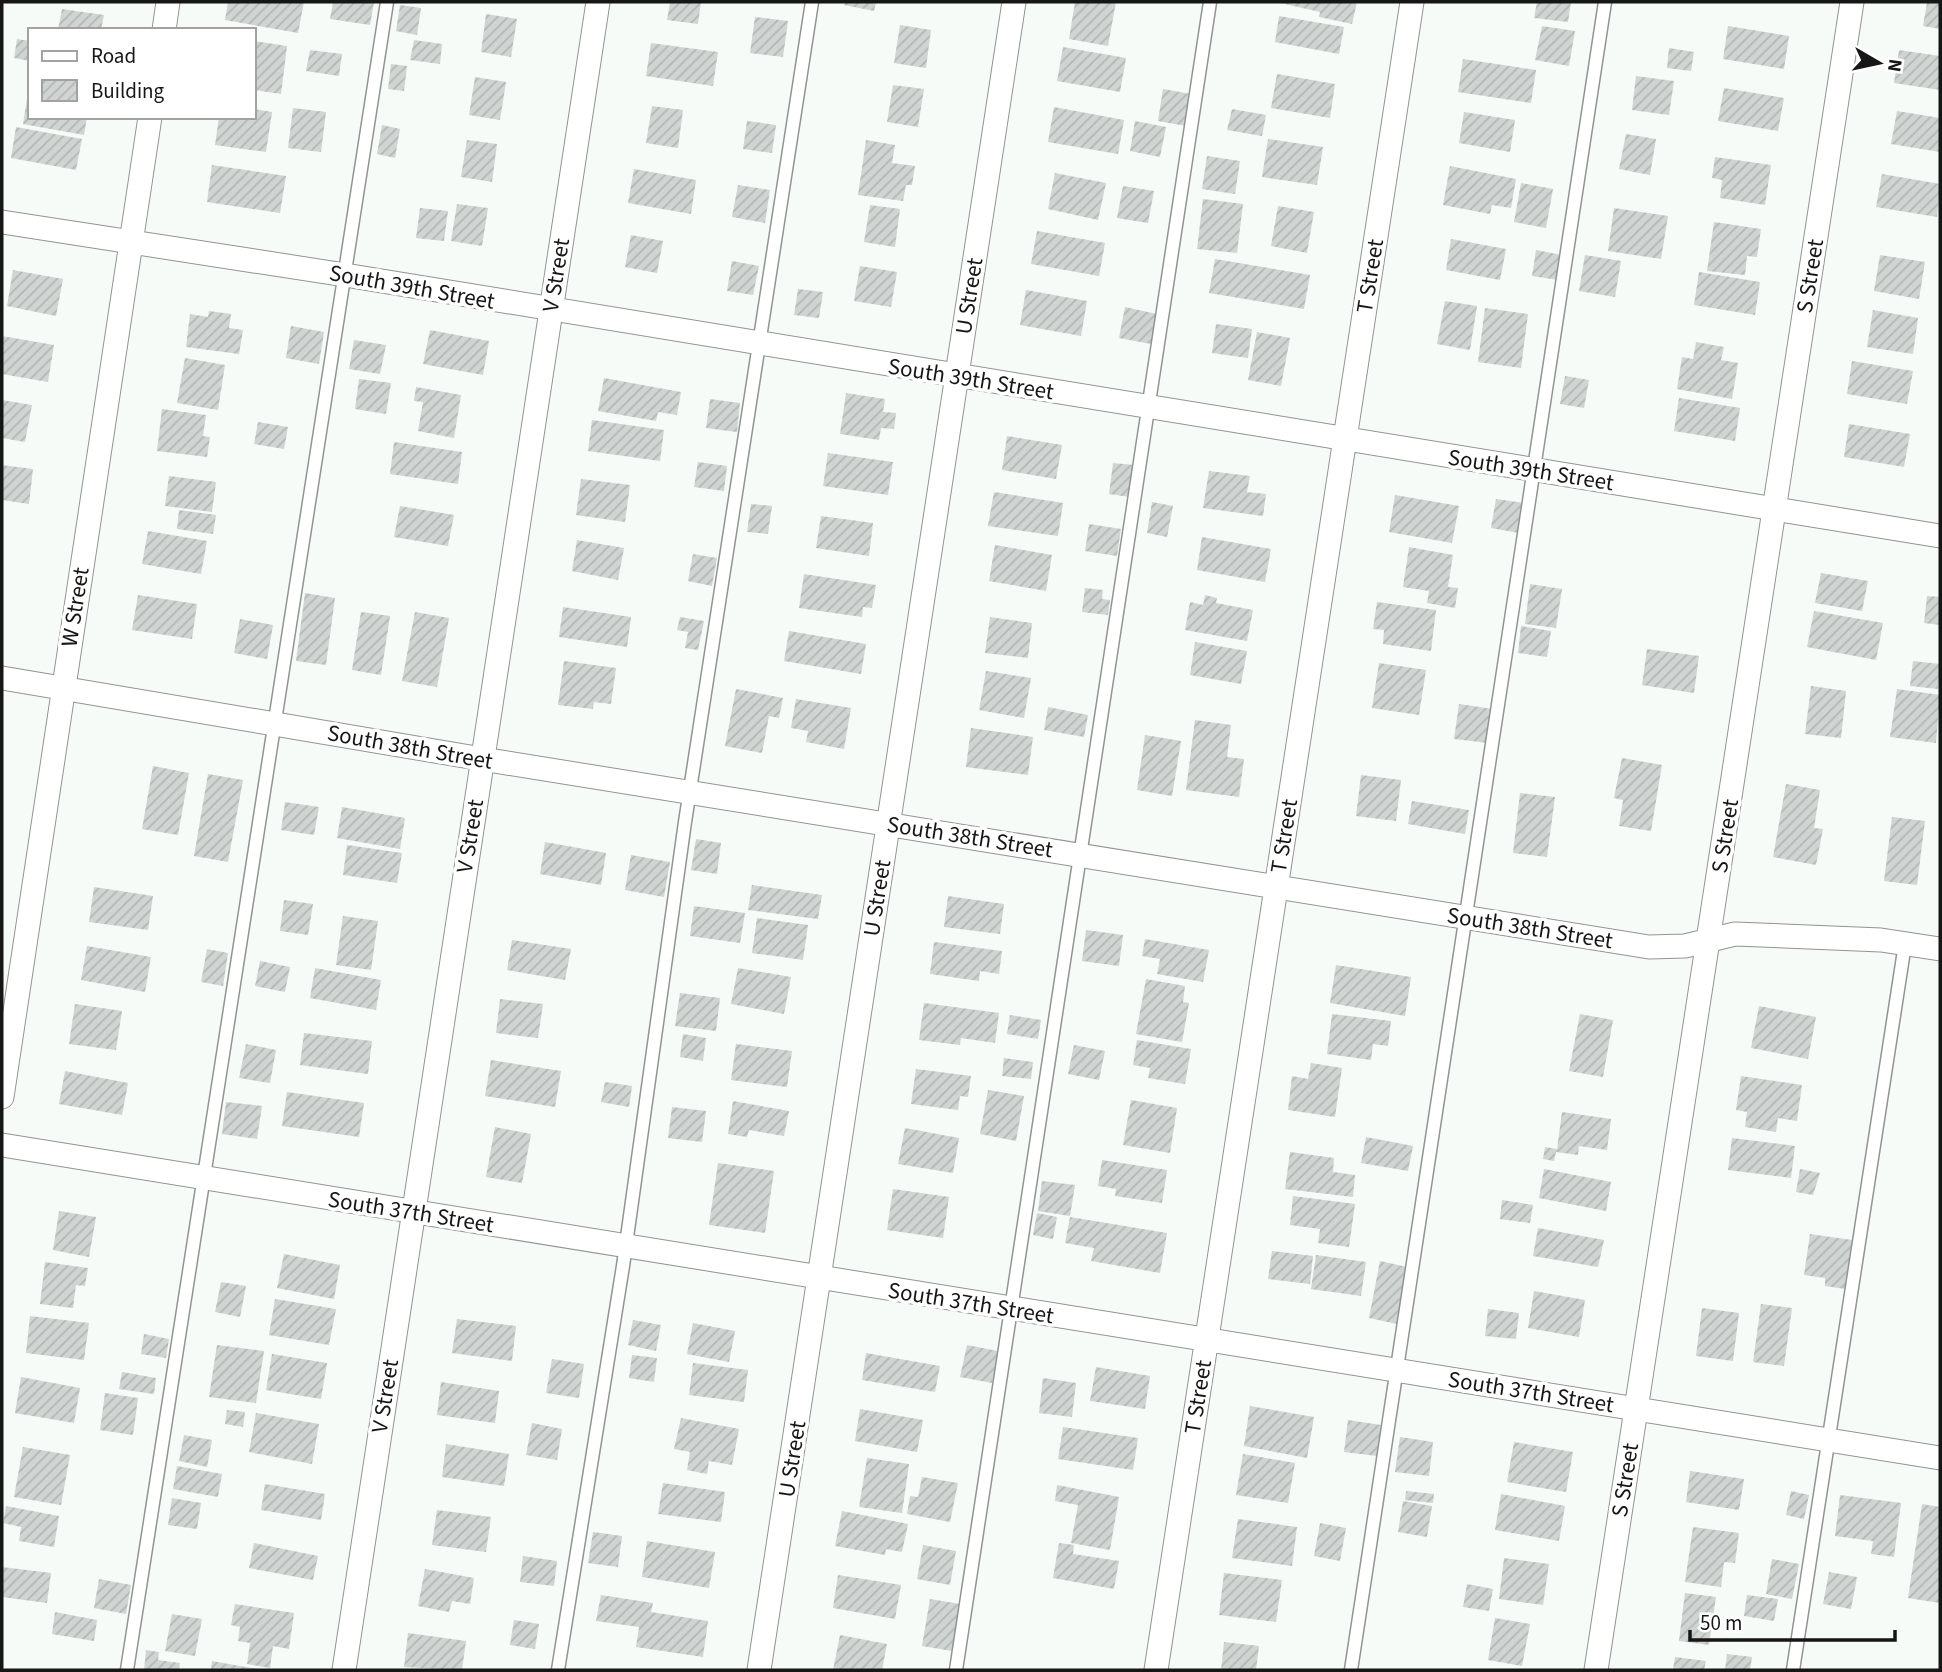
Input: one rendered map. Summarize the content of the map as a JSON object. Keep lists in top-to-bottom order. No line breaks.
{"streets":{"street":["V Street","T Street","S Street","South 39th Street","U Street","W Street","South 38th Street","South 37th Street"]},"crossings":[["V Street","South 39th Street"],["V Street","South 38th Street"],["V Street","South 37th Street"],["T Street","South 39th Street"],["T Street","South 38th Street"],["T Street","South 37th Street"],["S Street","South 39th Street"],["S Street","South 38th Street"],["S Street","South 37th Street"],["South 39th Street","U Street"],["South 39th Street","W Street"],["U Street","South 38th Street"],["U Street","South 37th Street"],["W Street","South 38th Street"]],"legend":["Road","Building"],"scale_bar":"50 m","north":"right"}
